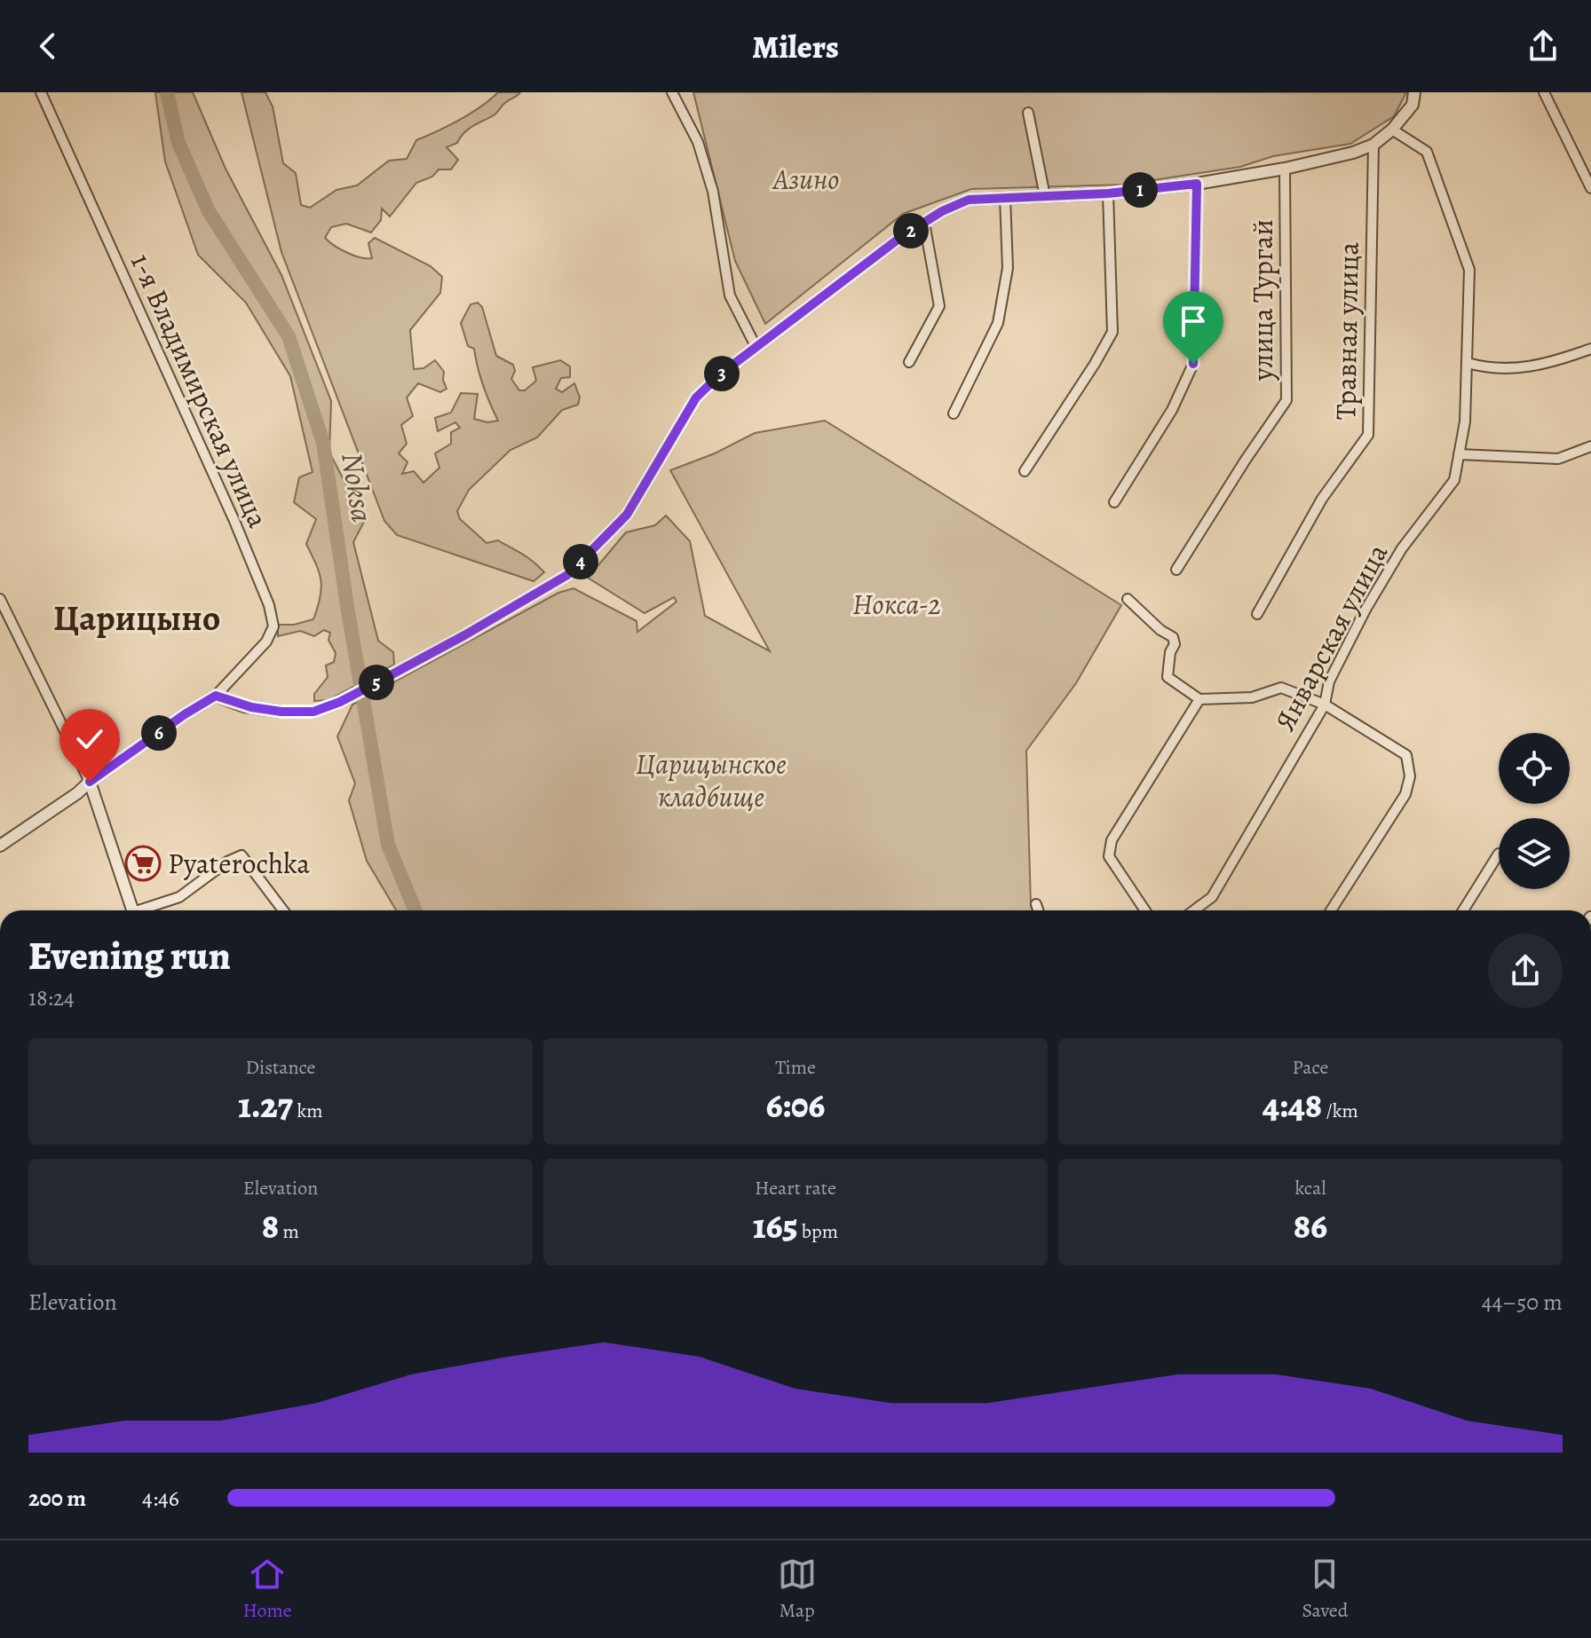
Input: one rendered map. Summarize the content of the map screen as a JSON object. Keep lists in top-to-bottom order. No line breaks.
{"streets":{"street":["улица Тургай","Травная улица","1-я Владимирская улица","Январская улица"]},"districts":["Царицыно"],"water":["Noksa"],"parks":["Азино","Нокса-2","Царицынское кладбище"],"places":{"supermarket":["Pyaterochka"]},"page":{"header":"Milers","pins":["1","2","3","4","5","6"],"heading":["Evening run","18:24"],"stats":[["Distance","1.27 km"],["Time","6:06"],["Pace","4:48 /km"],["Elevation","8 m"],["Heart rate","165 bpm"],["kcal","86"]],"chart":["Elevation","44–50 m"],"list":[{"name":"200 m","note":"4:46"}],"tabs":["Home","Map","Saved"]}}
